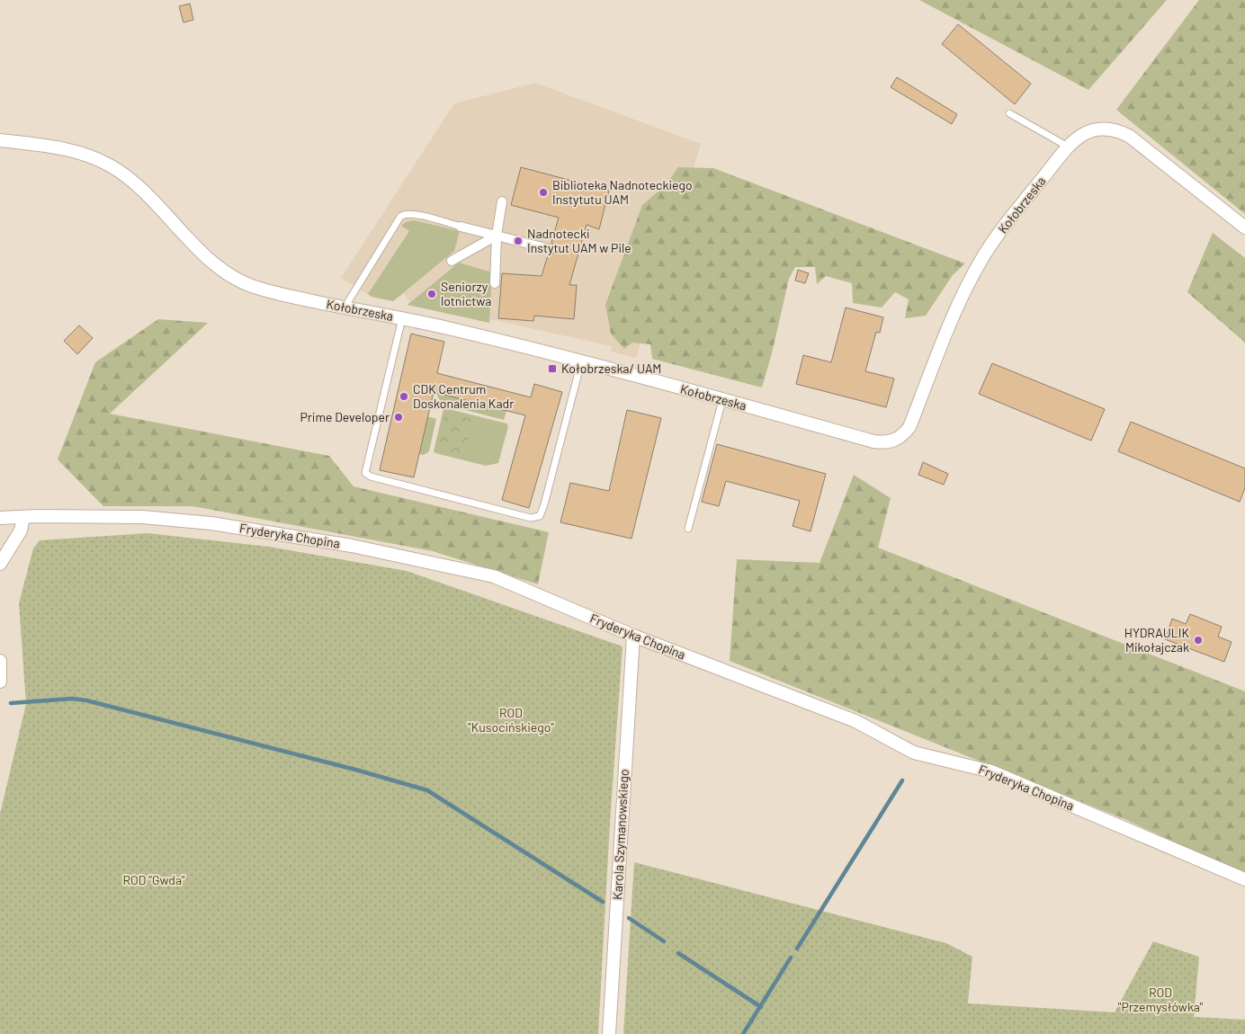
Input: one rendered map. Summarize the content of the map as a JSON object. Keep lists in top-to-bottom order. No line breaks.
{"streets":{"street":["Kołobrzeska","Fryderyka Chopina","Karola Szymanowskiego"]},"crossings":[["Fryderyka Chopina","Karola Szymanowskiego"]],"parks":["ROD \"Kusocińskiego\"","ROD \"Gwda\"","ROD \"Przemysłówka\""],"places":{"other":["Biblioteka Nadnoteckiego Instytutu UAM","Nadnotecki Instytut UAM w Pile","Seniorzy lotnictwa","CDK Centrum Doskonalenia Kadr","Prime Developer","HYDRAULIK Mikołajczak"],"transit":["Kołobrzeska/ UAM"]}}
